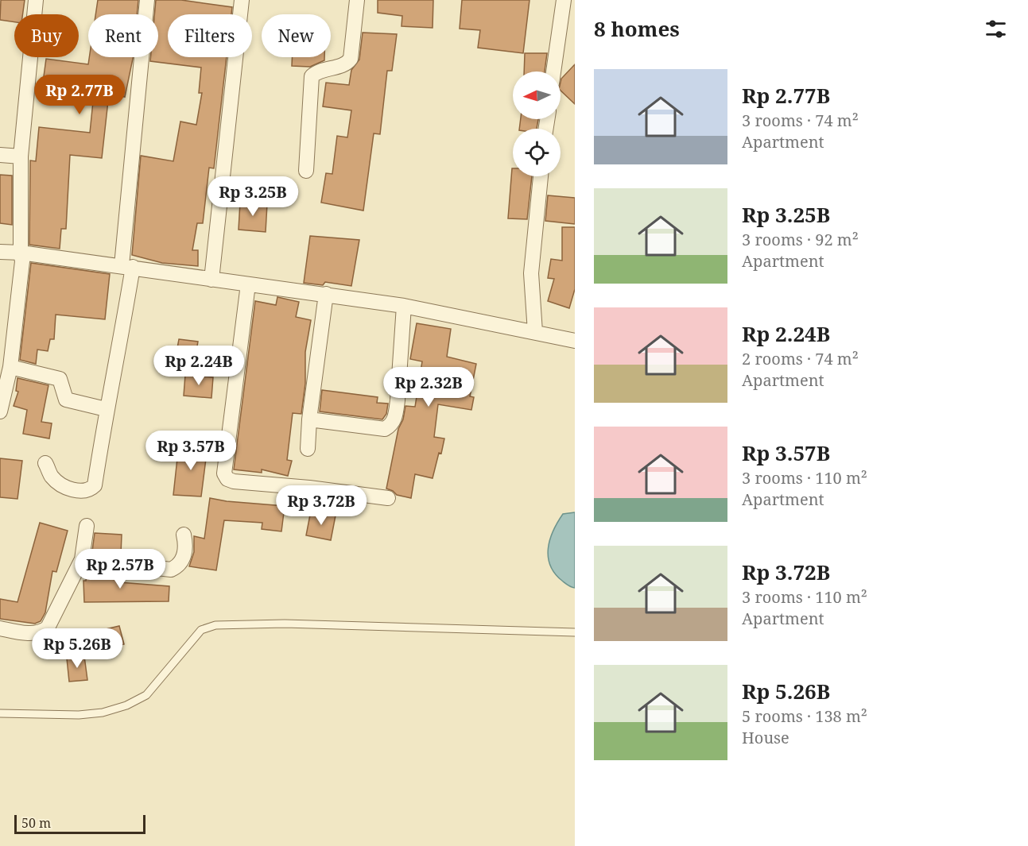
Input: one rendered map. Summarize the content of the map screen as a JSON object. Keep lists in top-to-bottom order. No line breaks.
{"scale_bar":"50 m","north":"left","page":{"heading":"8 homes","chip":["Buy","Rent","Filters","New"],"list":[{"name":"Rp 2.77B","note":"3 rooms · 74 m² · Apartment"},{"name":"Rp 3.25B","note":"3 rooms · 92 m² · Apartment"},{"name":"Rp 2.24B","note":"2 rooms · 74 m² · Apartment"},{"name":"Rp 3.57B","note":"3 rooms · 110 m² · Apartment"},{"name":"Rp 3.72B","note":"3 rooms · 110 m² · Apartment"},{"name":"Rp 5.26B","note":"5 rooms · 138 m² · House"}],"price":["Rp 2.77B","Rp 3.25B","Rp 2.24B","Rp 2.32B","Rp 3.57B","Rp 3.72B","Rp 2.57B","Rp 5.26B"],"scale":"50 m"}}
